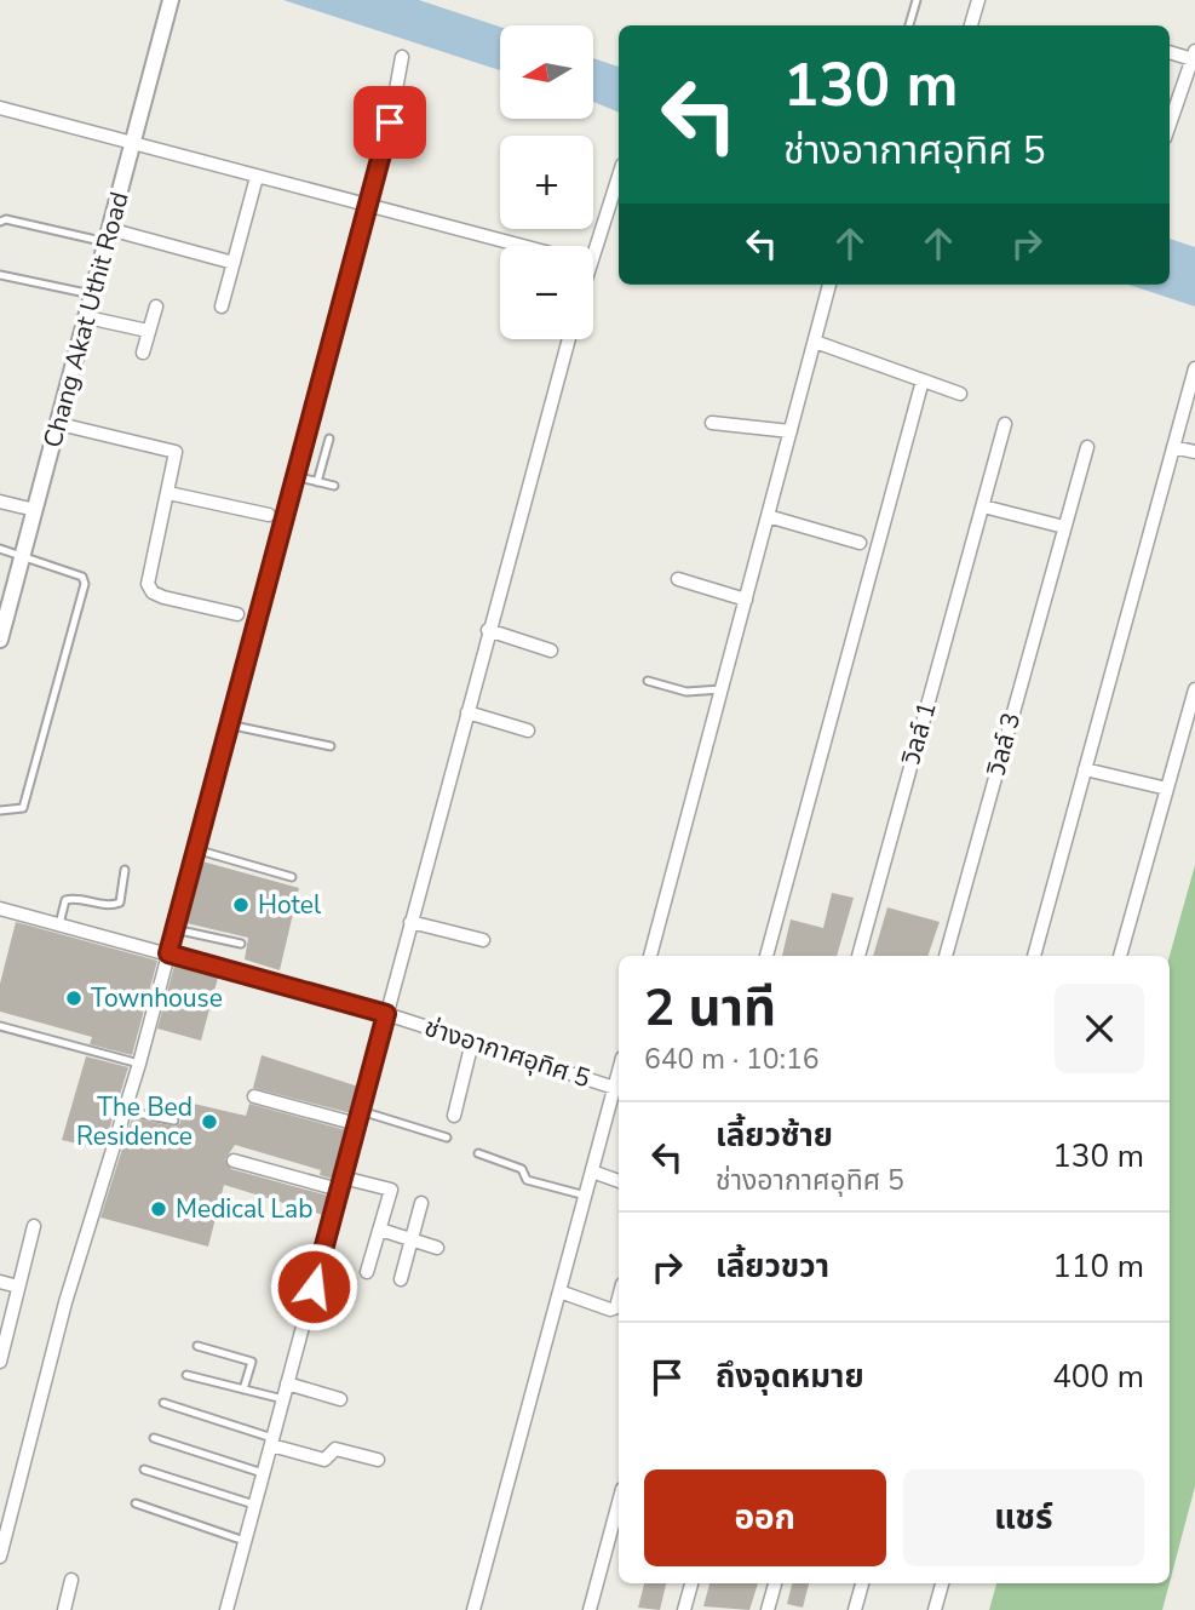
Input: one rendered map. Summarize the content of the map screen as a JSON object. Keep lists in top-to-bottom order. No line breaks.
{"streets":{"street":["Chang Akat Uthit Road","วิลล์ 1","วิลล์ 3","ช่างอากาศอุทิศ 5"]},"places":["Hotel","Townhouse","The Bed Residence","Medical Lab"],"north":"left","page":{"map_buttons":["+","−"],"turn":["130 m","ช่างอากาศอุทิศ 5"],"heading":["2 นาที","640 m · 10:16"],"list":[{"name":"เลี้ยวซ้าย","note":"ช่างอากาศอุทิศ 5","value":"130 m"},{"name":"เลี้ยวขวา","value":"110 m"},{"name":"ถึงจุดหมาย","value":"400 m"}],"buttons":["ออก","แชร์"]}}
